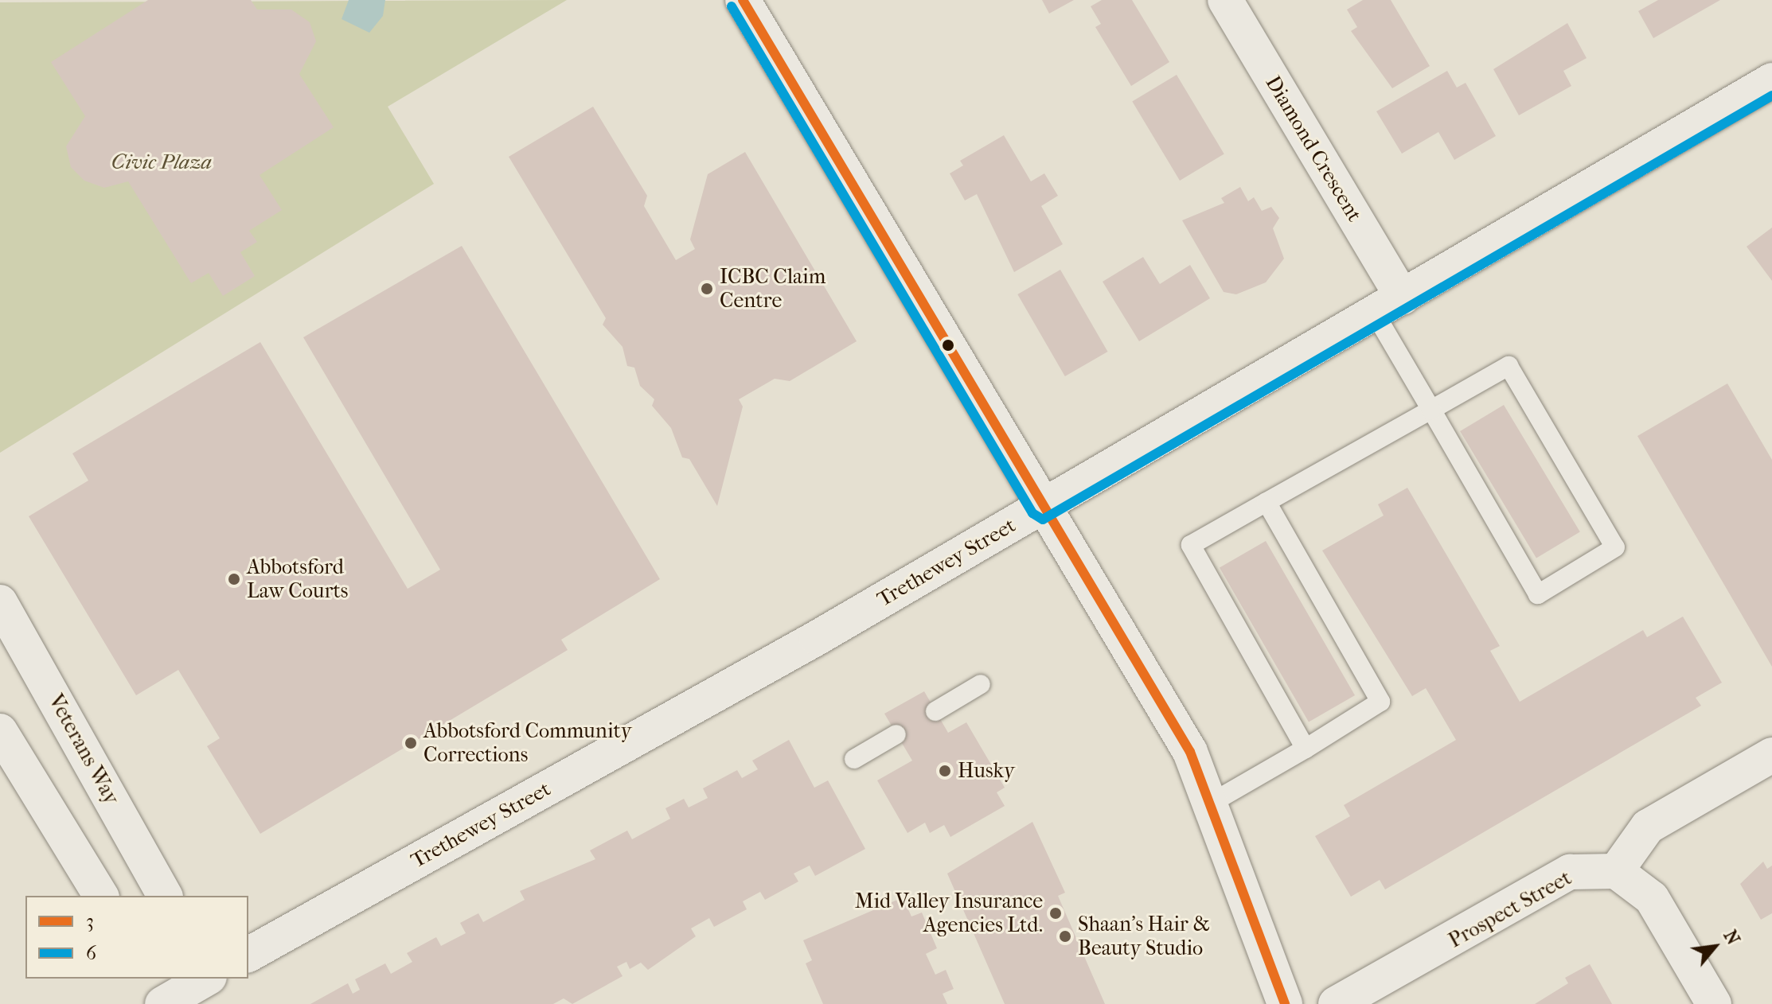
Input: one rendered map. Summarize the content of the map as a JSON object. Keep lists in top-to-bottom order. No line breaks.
{"streets":{"main road":["Diamond Crescent","Trethewey Street","Veterans Way","Prospect Street"]},"crossings":[["Diamond Crescent","Trethewey Street"]],"parks":["Civic Plaza"],"places":["ICBC Claim Centre","Abbotsford Law Courts","Abbotsford Community Corrections","Husky","Mid Valley Insurance Agencies Ltd.","Shaan's Hair & Beauty Studio"],"lines":["transit line 3","transit line 6"],"legend":["3","6"],"north":"top right"}
